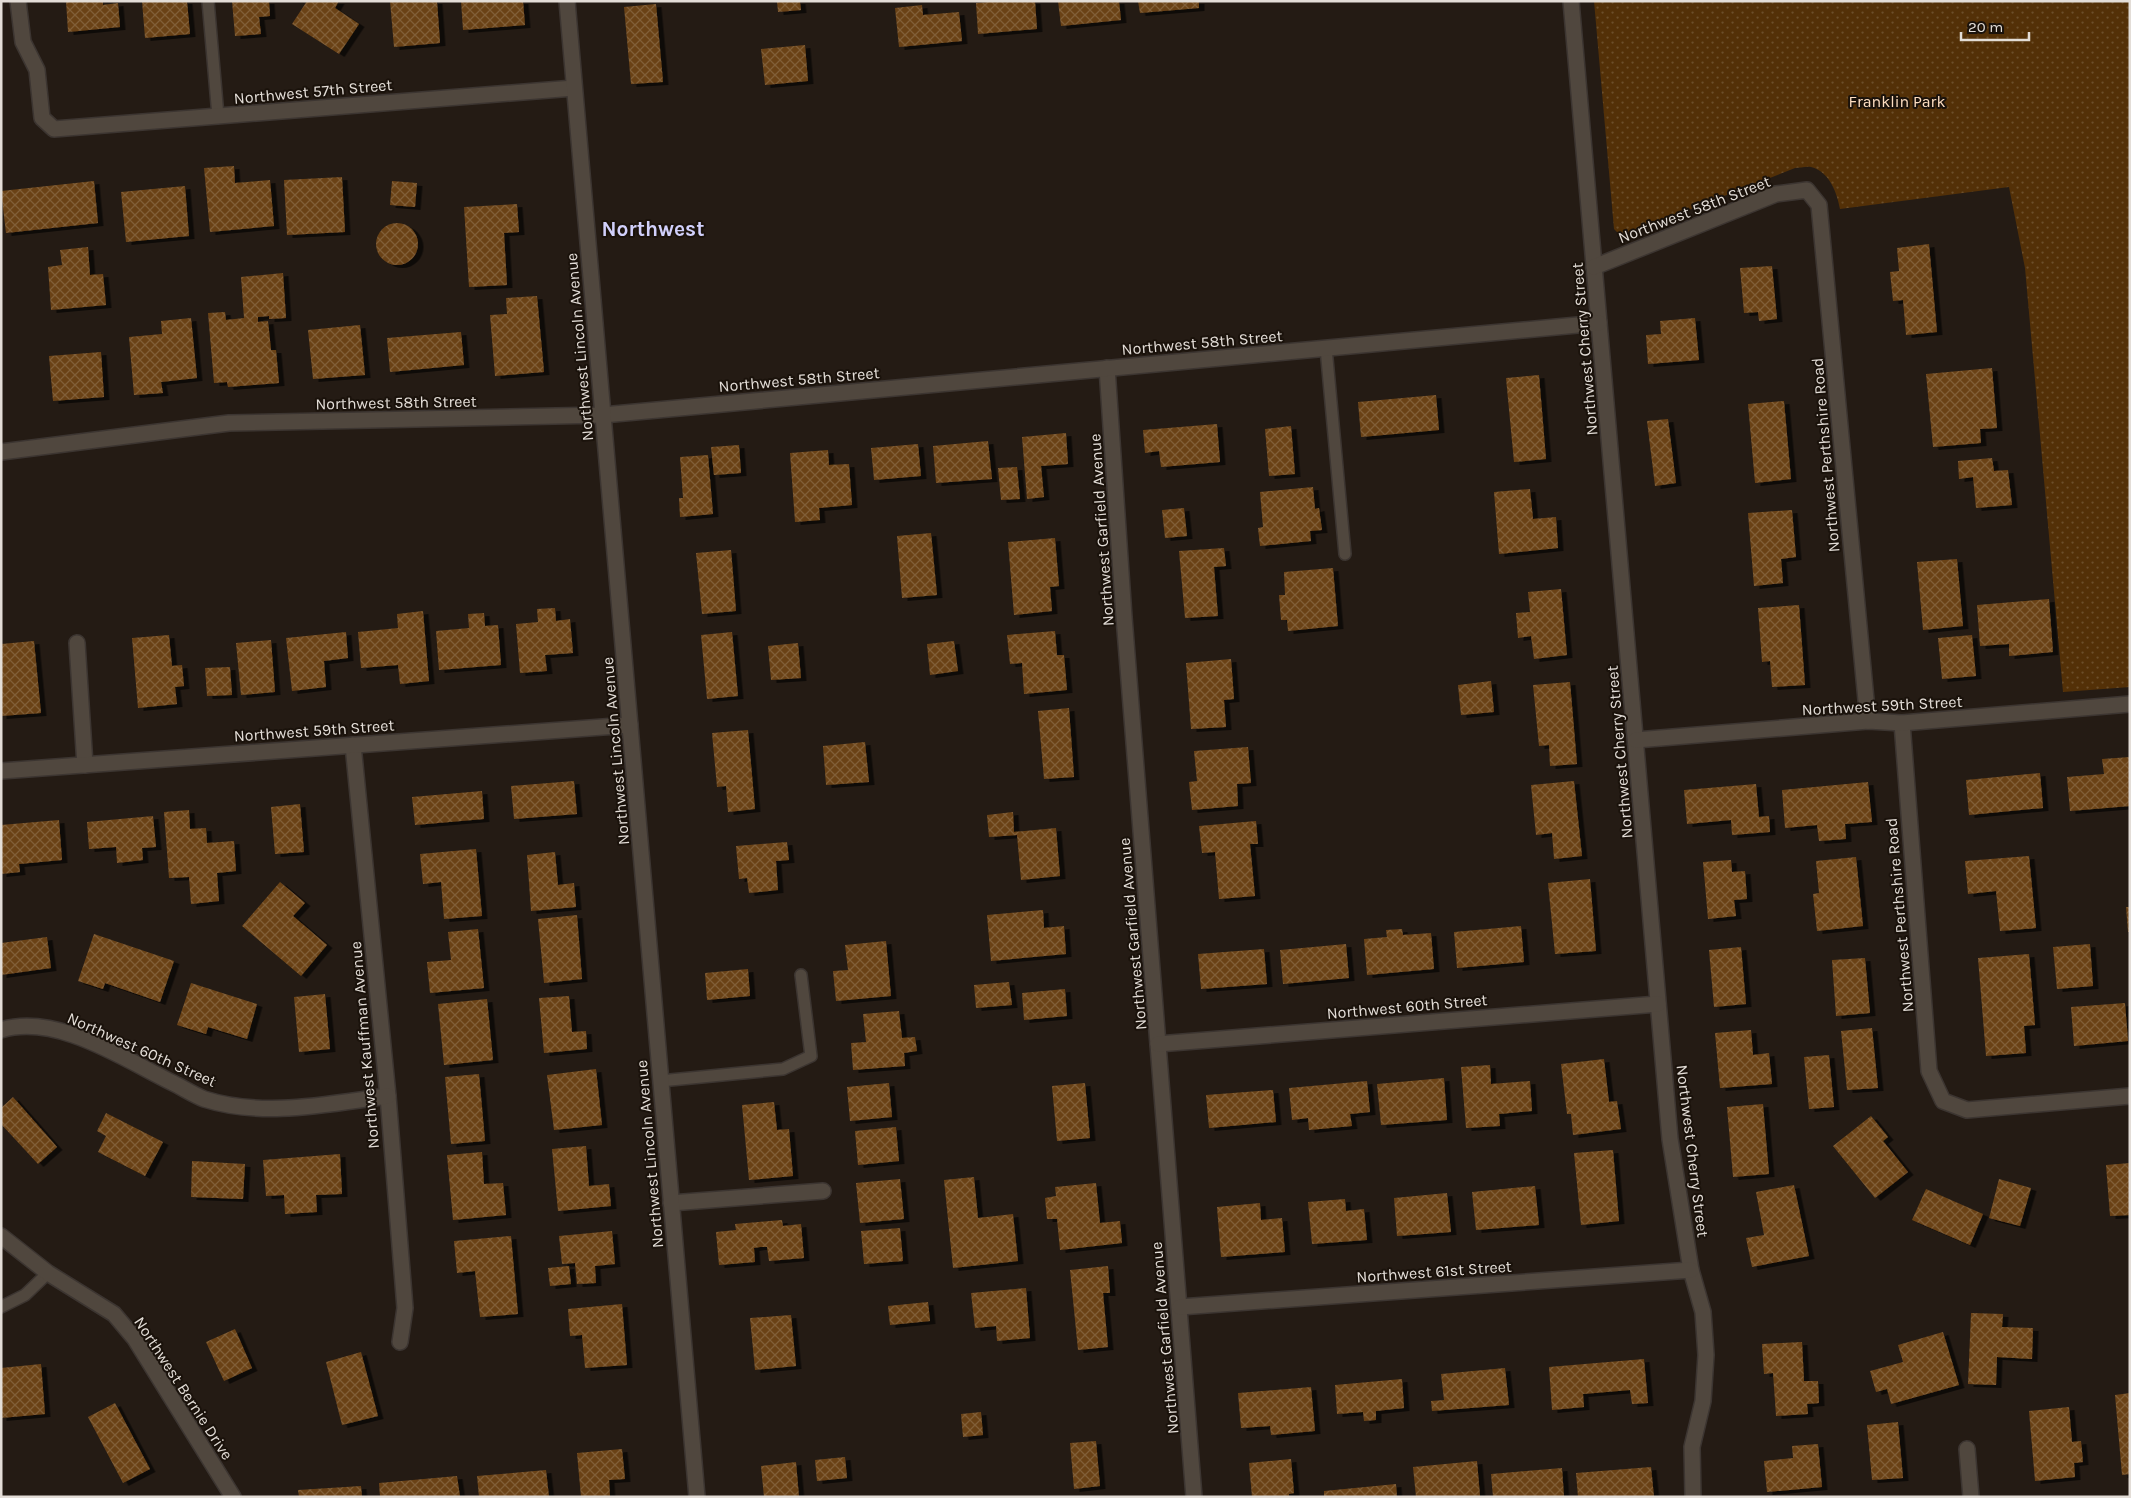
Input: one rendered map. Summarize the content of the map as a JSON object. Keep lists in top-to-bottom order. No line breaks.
{"streets":{"street":["Northwest 57th Street","Northwest 58th Street","Northwest Lincoln Avenue","Northwest Cherry Street","Northwest Perthshire Road","Northwest Garfield Avenue","Northwest 59th Street","Northwest 60th Street","Northwest Kauffman Avenue","Northwest 61st Street","Northwest Bernie Drive"]},"crossings":[["Northwest 57th Street","Northwest Lincoln Avenue"],["Northwest 58th Street","Northwest Lincoln Avenue"],["Northwest 58th Street","Northwest Cherry Street"],["Northwest 58th Street","Northwest Perthshire Road"],["Northwest 58th Street","Northwest Garfield Avenue"],["Northwest Lincoln Avenue","Northwest 59th Street"],["Northwest Cherry Street","Northwest 59th Street"],["Northwest Cherry Street","Northwest 60th Street"],["Northwest Cherry Street","Northwest 61st Street"],["Northwest Perthshire Road","Northwest 59th Street"],["Northwest Garfield Avenue","Northwest 60th Street"],["Northwest Garfield Avenue","Northwest 61st Street"],["Northwest 59th Street","Northwest Kauffman Avenue"],["Northwest 60th Street","Northwest Kauffman Avenue"]],"districts":["Northwest"],"parks":["Franklin Park"],"scale_bar":"20 m"}
